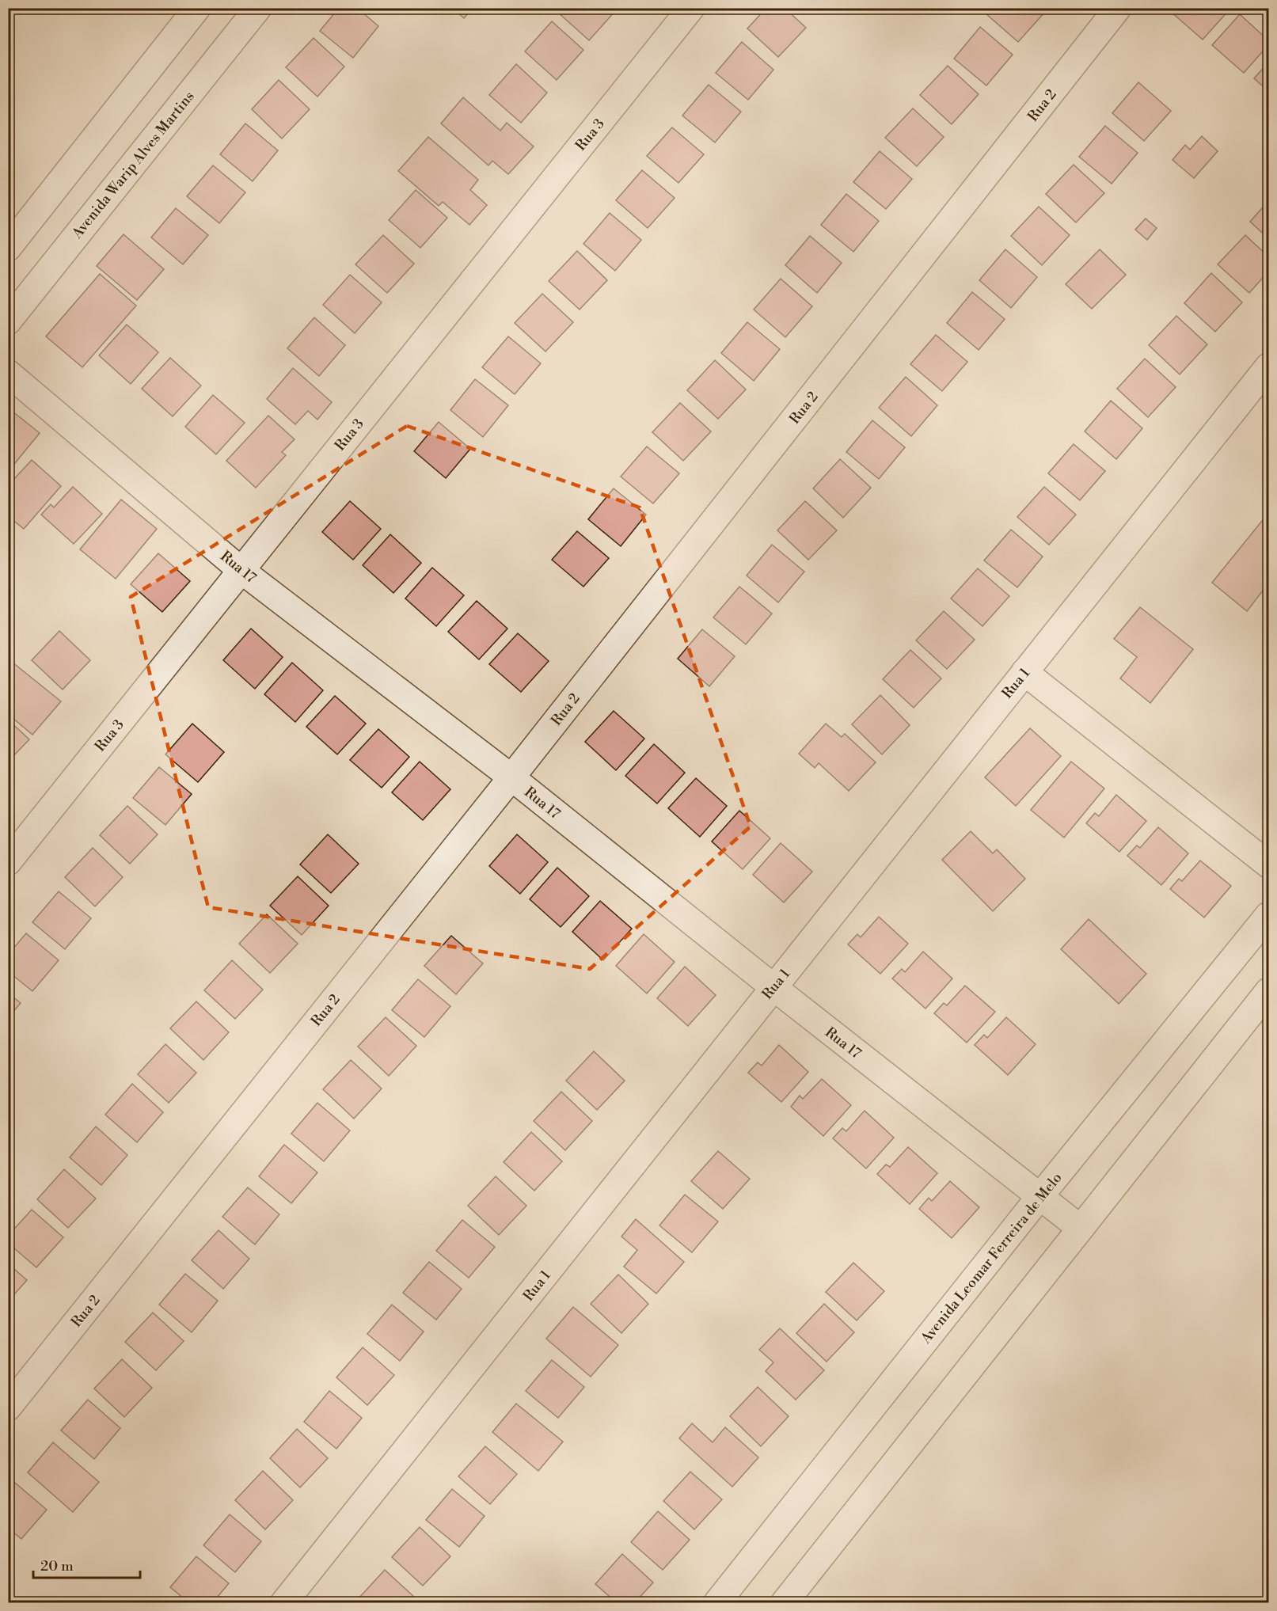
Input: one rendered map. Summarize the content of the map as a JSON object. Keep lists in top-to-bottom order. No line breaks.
{"streets":{"street":["Rua 2","Rua 3","Avenida Warip Alves Martins","Rua 17","Rua 1","Avenida Leomar Ferreira de Melo"]},"crossings":[["Rua 2","Rua 17"],["Rua 3","Rua 17"],["Rua 17","Rua 1"],["Rua 17","Avenida Leomar Ferreira de Melo"]],"scale_bar":"20 m"}
